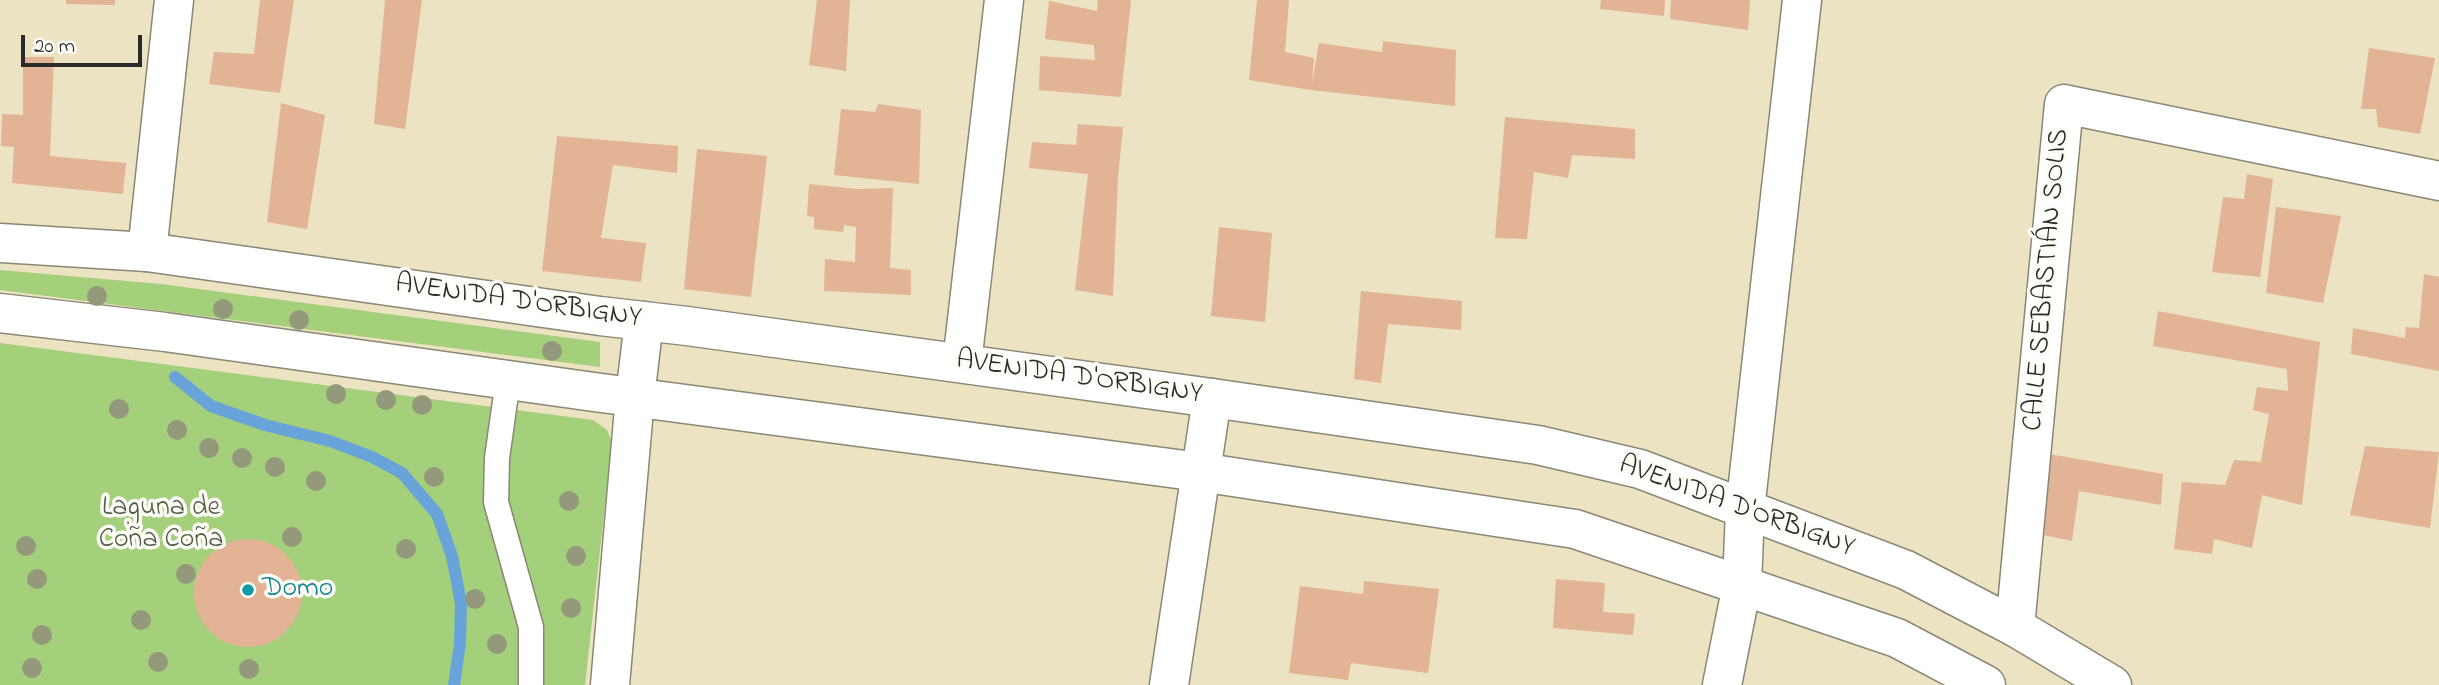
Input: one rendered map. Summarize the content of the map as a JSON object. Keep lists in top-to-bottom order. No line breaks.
{"streets":{"main road":["CALLE SEBASTIÁN SOLIS","AVENIDA D'ORBIGNY"]},"crossings":[["CALLE SEBASTIÁN SOLIS","AVENIDA D'ORBIGNY"]],"parks":["Laguna de Coña Coña"],"places":["Domo"],"scale_bar":"20 m"}
